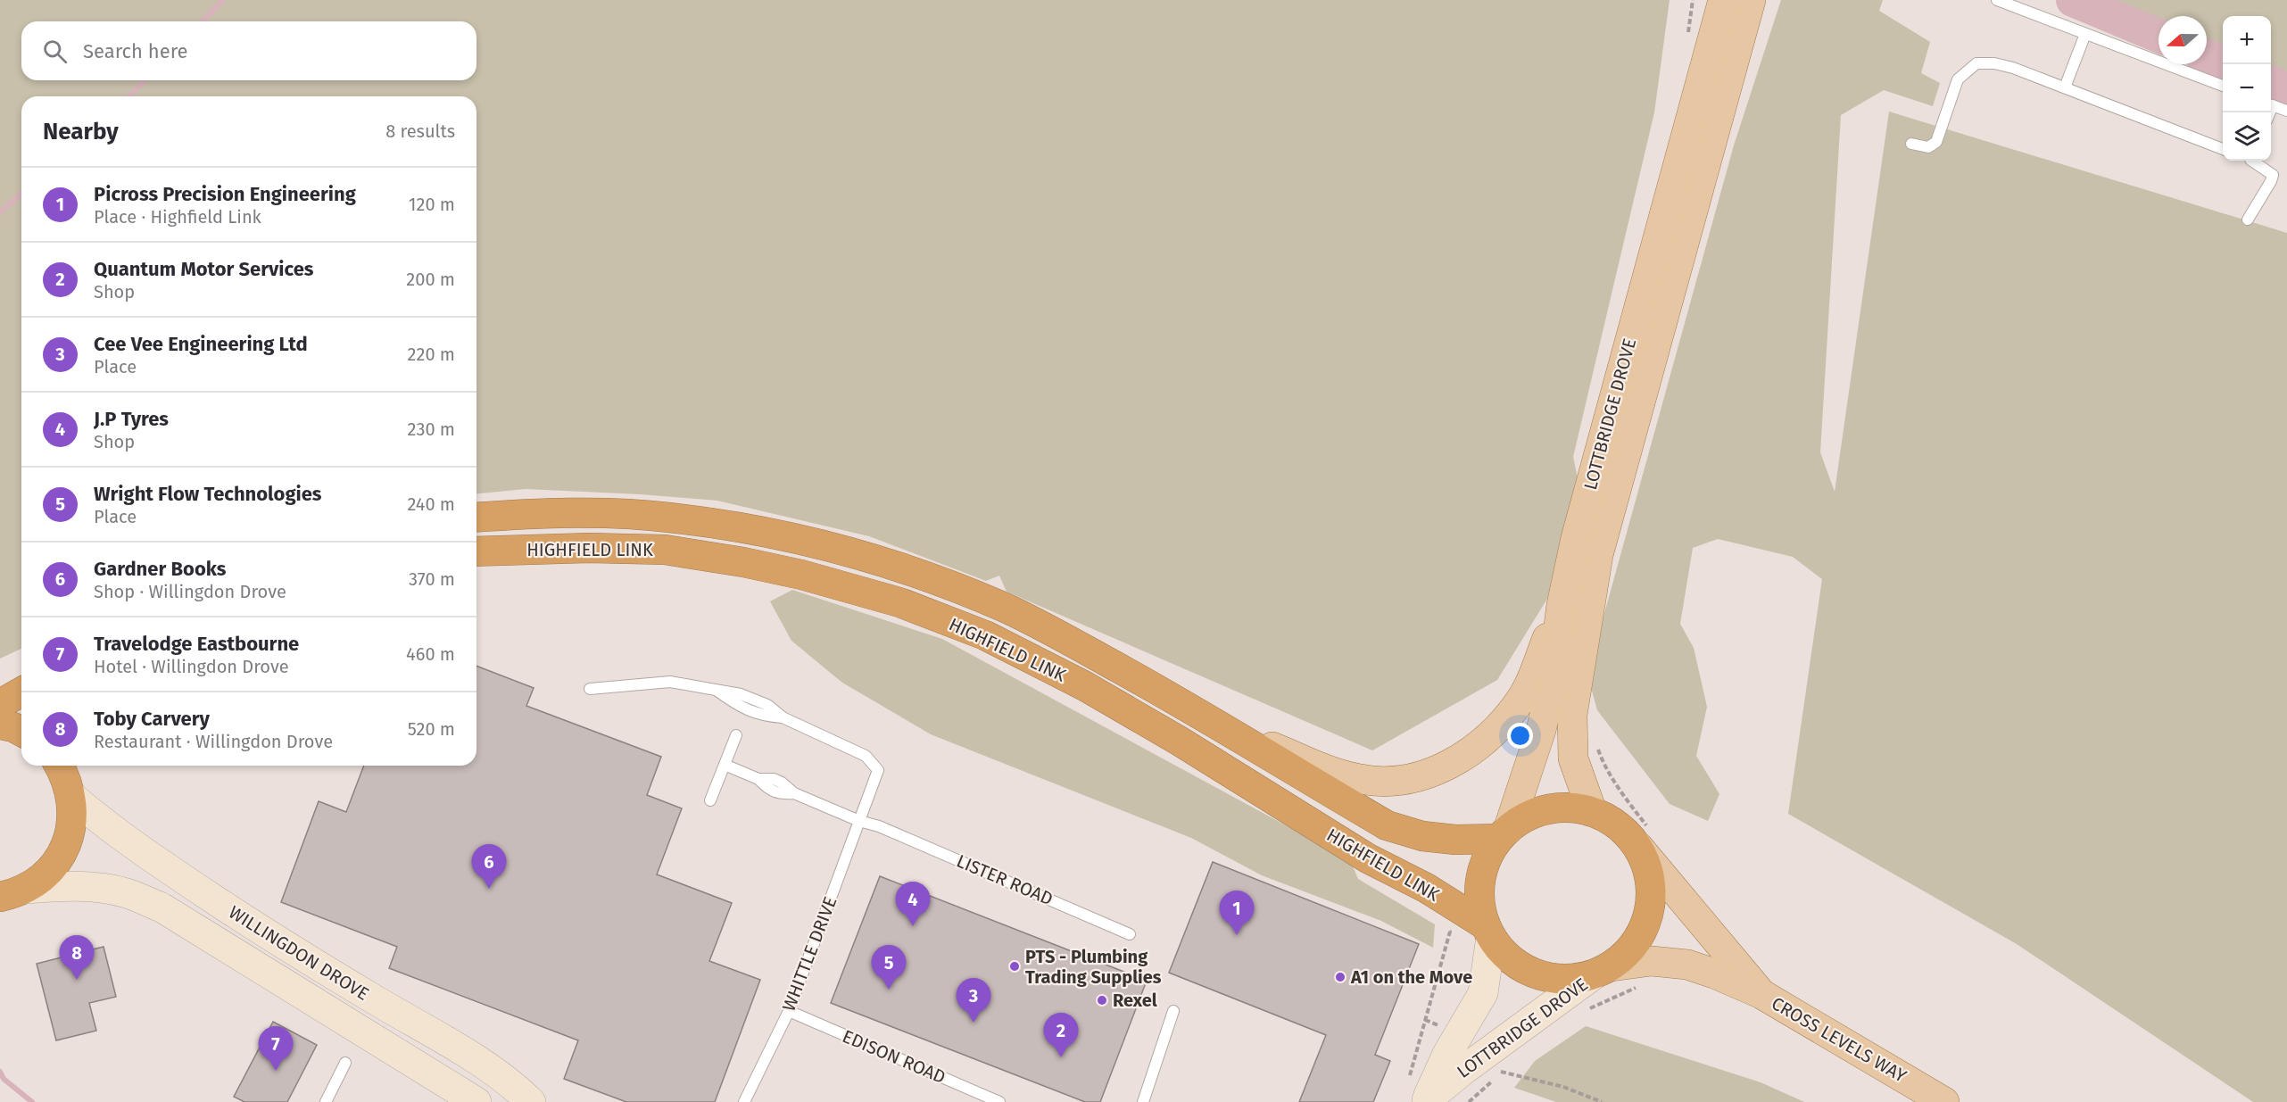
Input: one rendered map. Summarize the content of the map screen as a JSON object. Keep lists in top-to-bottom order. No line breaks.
{"streets":{"highway":["HIGHFIELD LINK"],"main road":["LOTTBRIDGE DROVE","CROSS LEVELS WAY"],"street":["WILLINGDON DROVE"],"lane":["LISTER ROAD","WHITTLE DRIVE","EDISON ROAD"]},"crossings":[["LOTTBRIDGE DROVE","HIGHFIELD LINK"],["LOTTBRIDGE DROVE","CROSS LEVELS WAY"],["HIGHFIELD LINK","CROSS LEVELS WAY"],["LISTER ROAD","WHITTLE DRIVE"],["WHITTLE DRIVE","EDISON ROAD"]],"places":["PTS - Plumbing Trading Supplies","A1 on the Move","Rexel"],"north":"left","page":{"map_buttons":["+","−"],"search":"Search here","heading":["Nearby","8 results"],"list":[{"mark":"1","name":"Picross Precision Engineering","note":"Place · Highfield Link","value":"120 m"},{"mark":"2","name":"Quantum Motor Services","note":"Shop","value":"200 m"},{"mark":"3","name":"Cee Vee Engineering Ltd","note":"Place","value":"220 m"},{"mark":"4","name":"J.P Tyres","note":"Shop","value":"230 m"},{"mark":"5","name":"Wright Flow Technologies","note":"Place","value":"240 m"},{"mark":"6","name":"Gardner Books","note":"Shop · Willingdon Drove","value":"370 m"},{"mark":"7","name":"Travelodge Eastbourne","note":"Hotel · Willingdon Drove","value":"460 m"},{"mark":"8","name":"Toby Carvery","note":"Restaurant · Willingdon Drove","value":"520 m"}],"pins":["6","4","1","8","5","3","2","7"]}}
